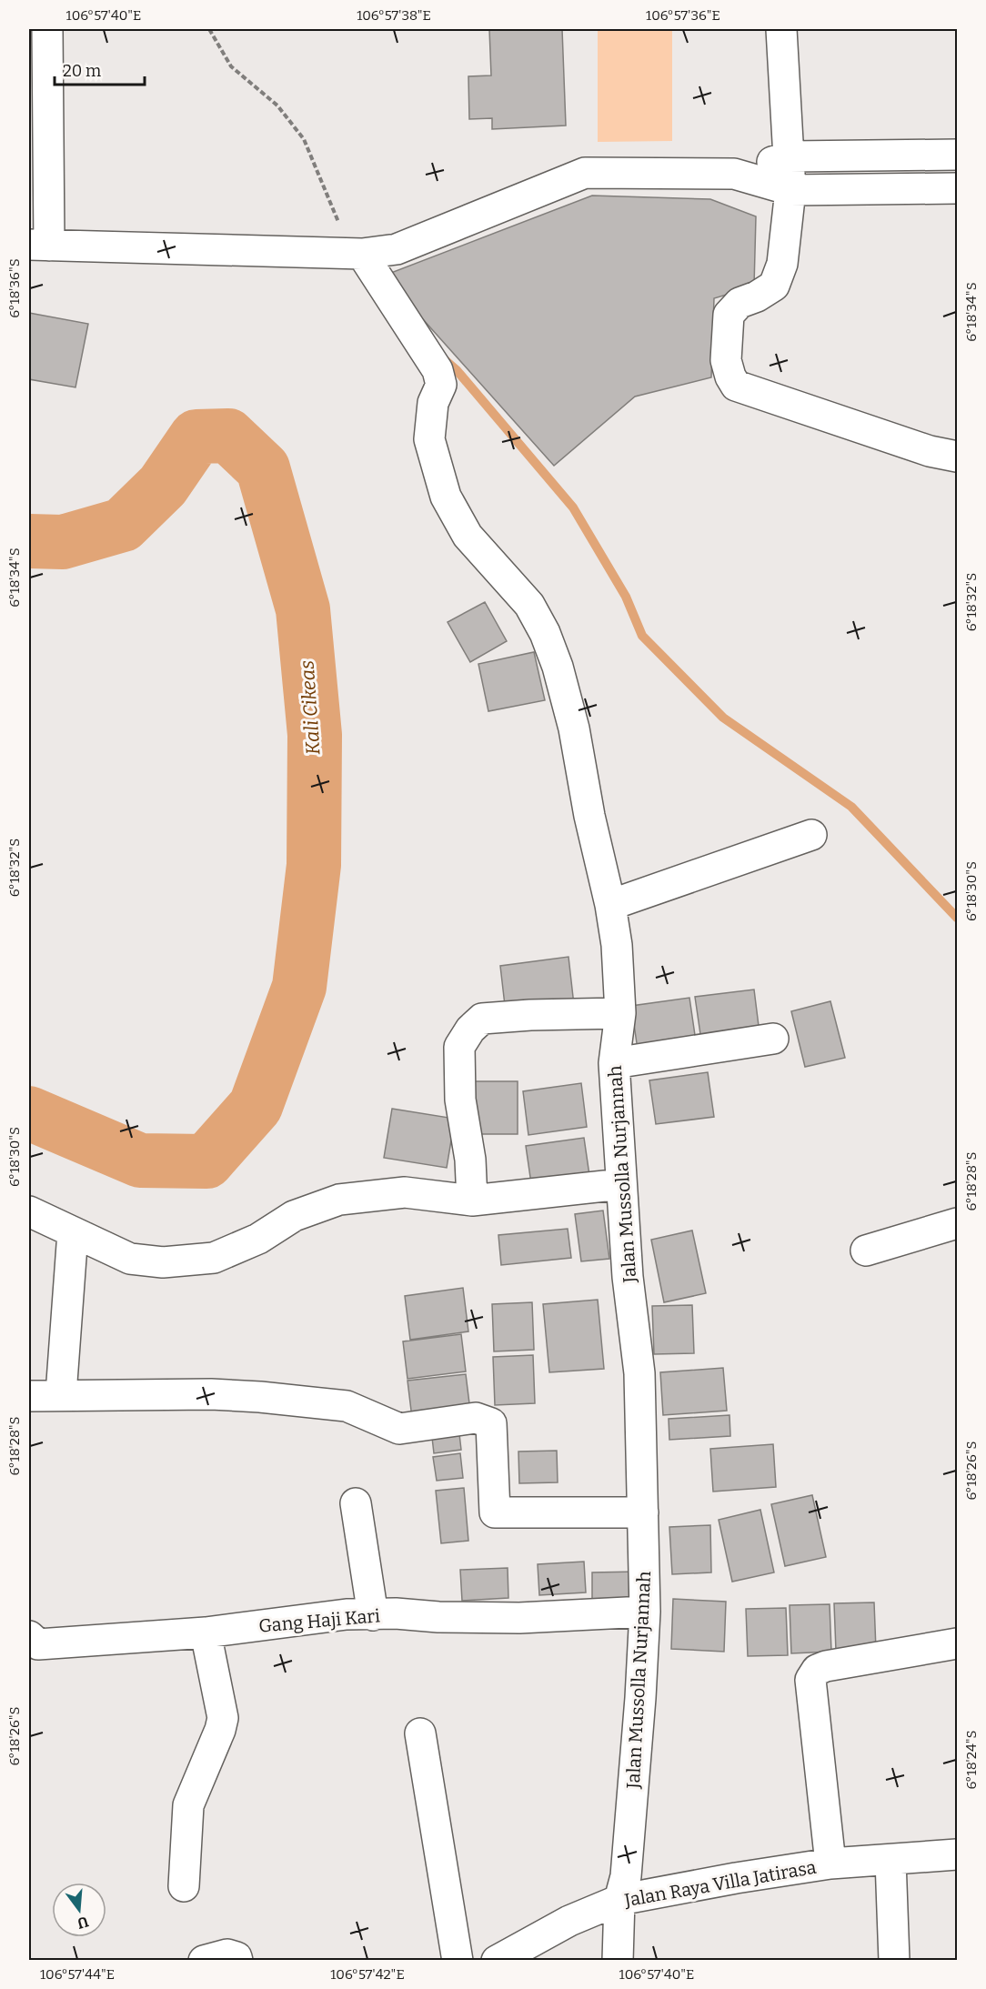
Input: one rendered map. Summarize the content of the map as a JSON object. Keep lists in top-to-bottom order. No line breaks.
{"streets":{"street":["Jalan Mussolla Nurjannah","Gang Haji Kari","Jalan Raya Villa Jatirasa"]},"crossings":[["Jalan Mussolla Nurjannah","Gang Haji Kari"],["Jalan Mussolla Nurjannah","Jalan Raya Villa Jatirasa"]],"water":["Kali Cikeas"],"scale_bar":"20 m","north":"bottom","coordinates":["106°57'40\"E","106°57'38\"E","106°57'36\"E","6°18'36\"S","6°18'34\"S","6°18'32\"S","6°18'30\"S","6°18'28\"S","6°18'26\"S","6°18'24\"S","106°57'44\"E","106°57'42\"E"]}
